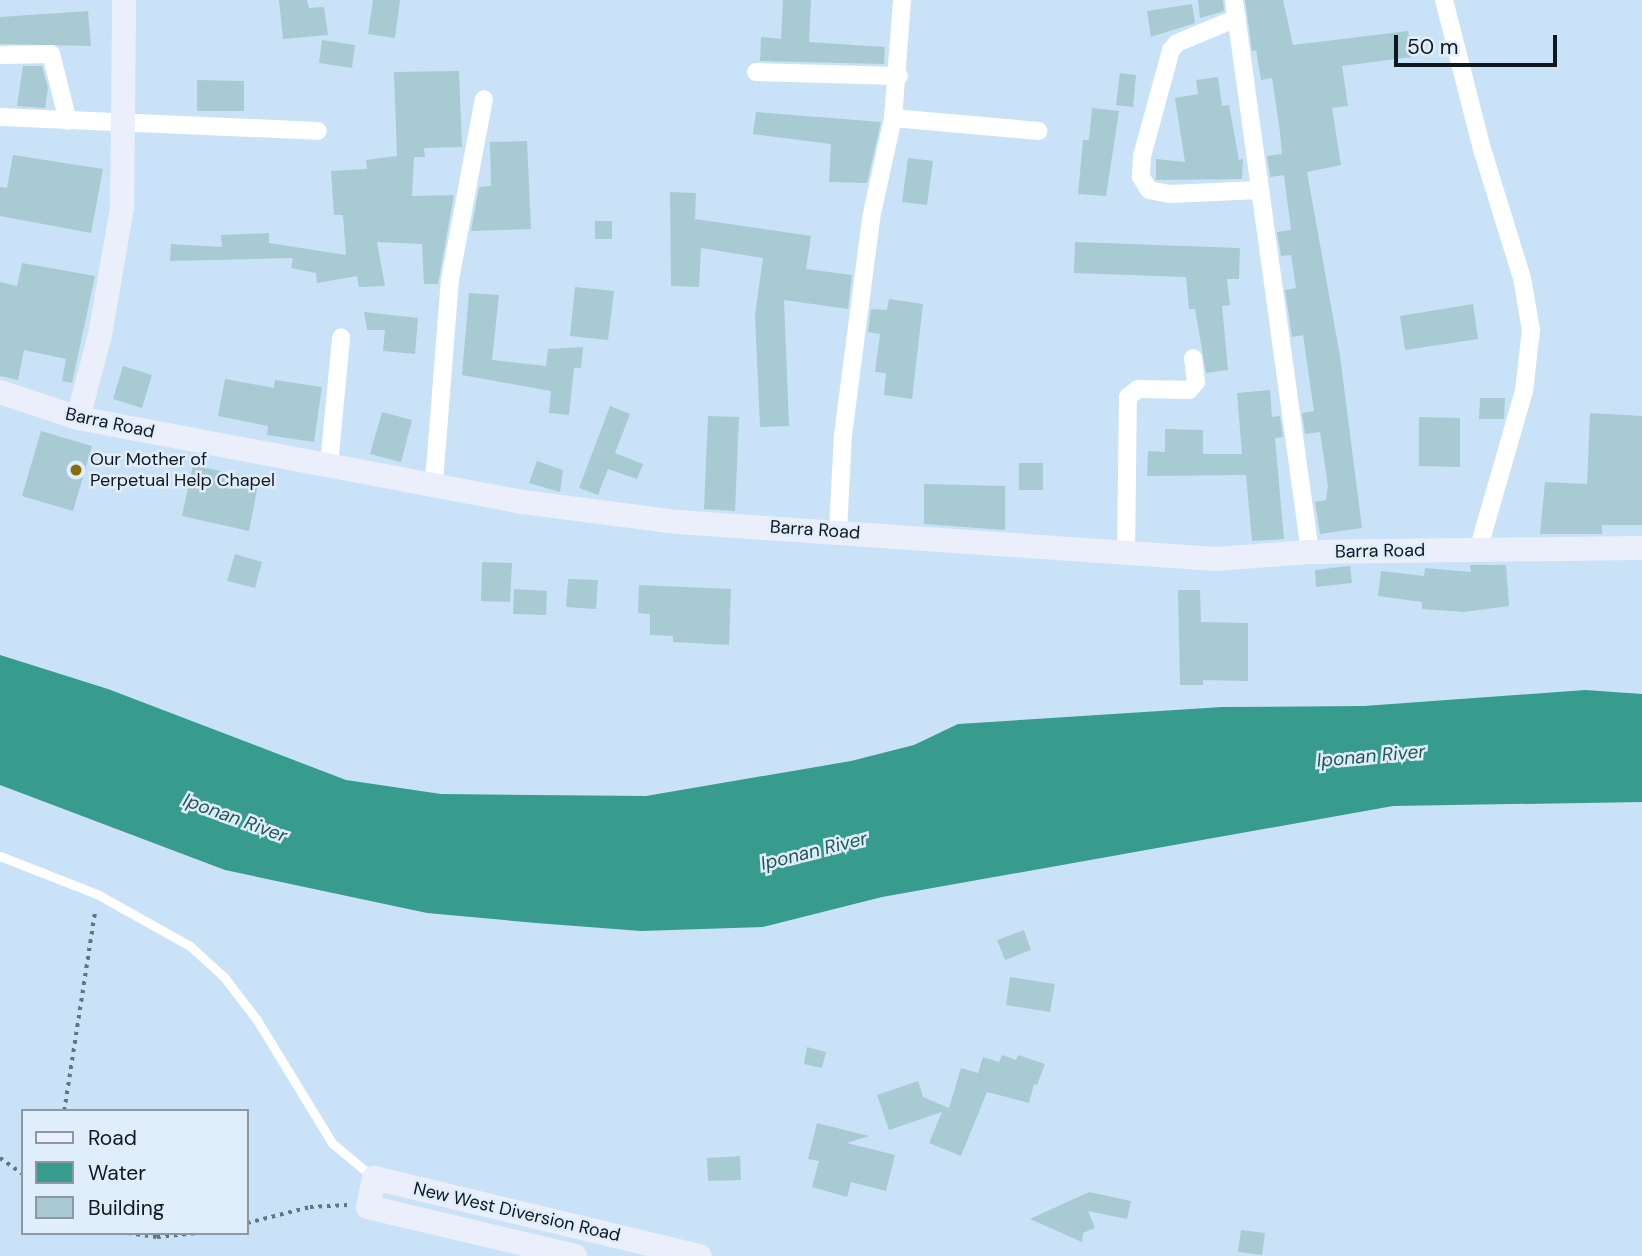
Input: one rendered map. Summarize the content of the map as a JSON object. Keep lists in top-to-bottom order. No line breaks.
{"streets":{"street":["Barra Road","New West Diversion Road"]},"water":["Iponan River"],"places":["Our Mother of Perpetual Help Chapel"],"legend":["Road","Water","Building"],"scale_bar":"50 m"}
